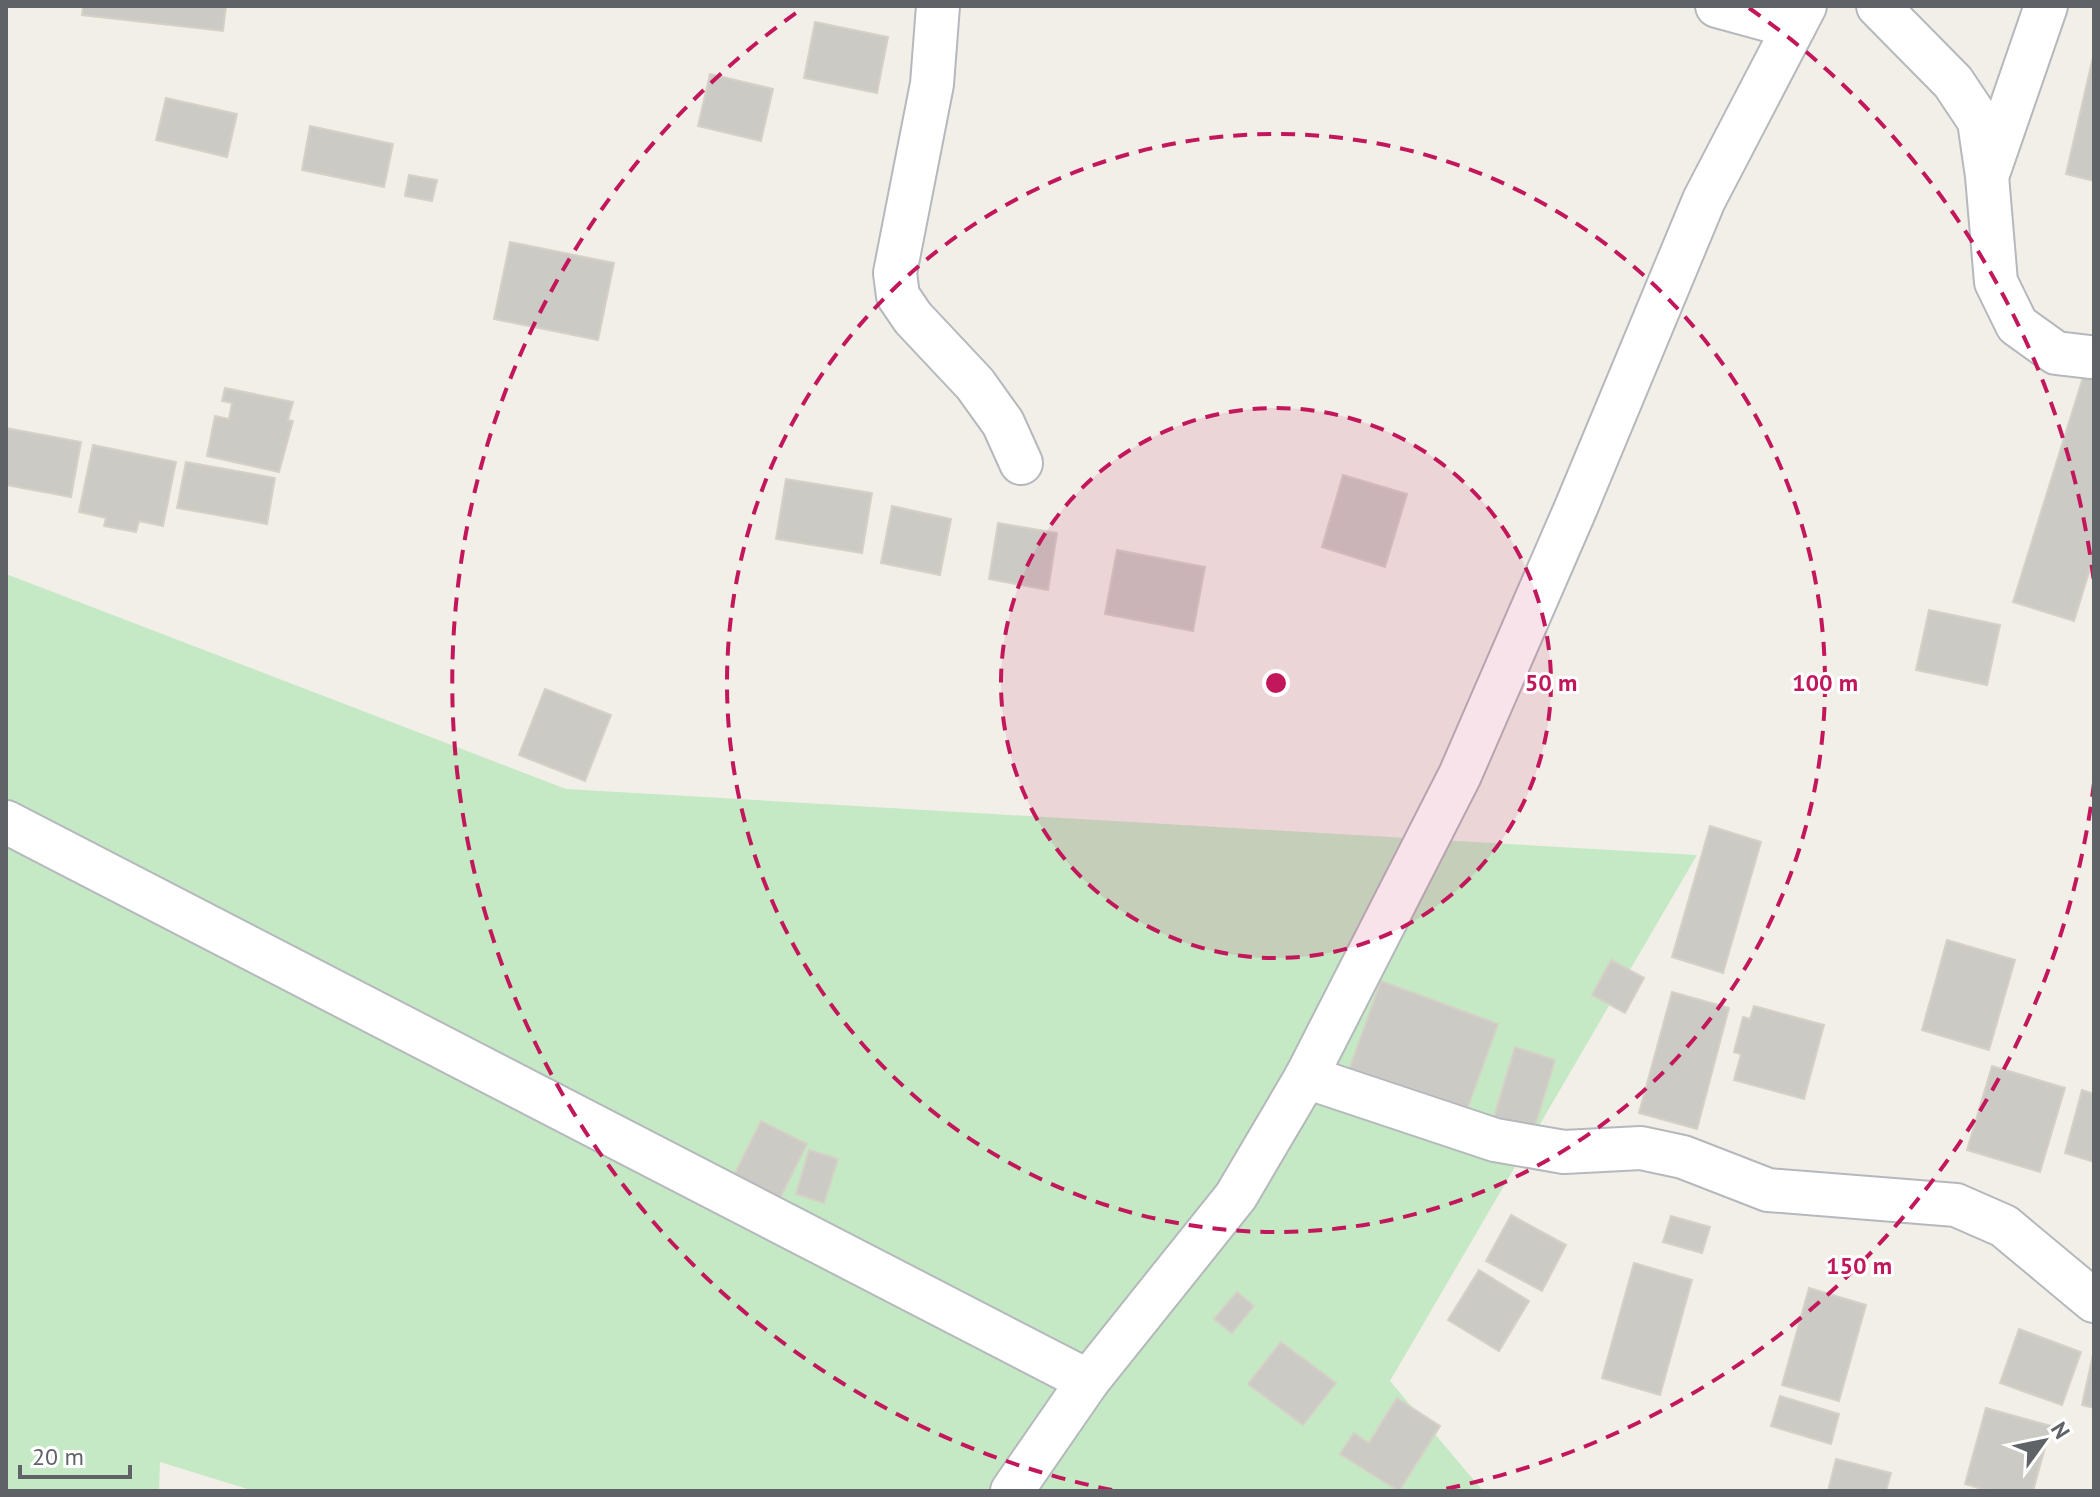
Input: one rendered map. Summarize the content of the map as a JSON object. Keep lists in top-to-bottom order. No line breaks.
{"scale_bar":"20 m","north":"top right","rings":["50 m","100 m","150 m"]}
